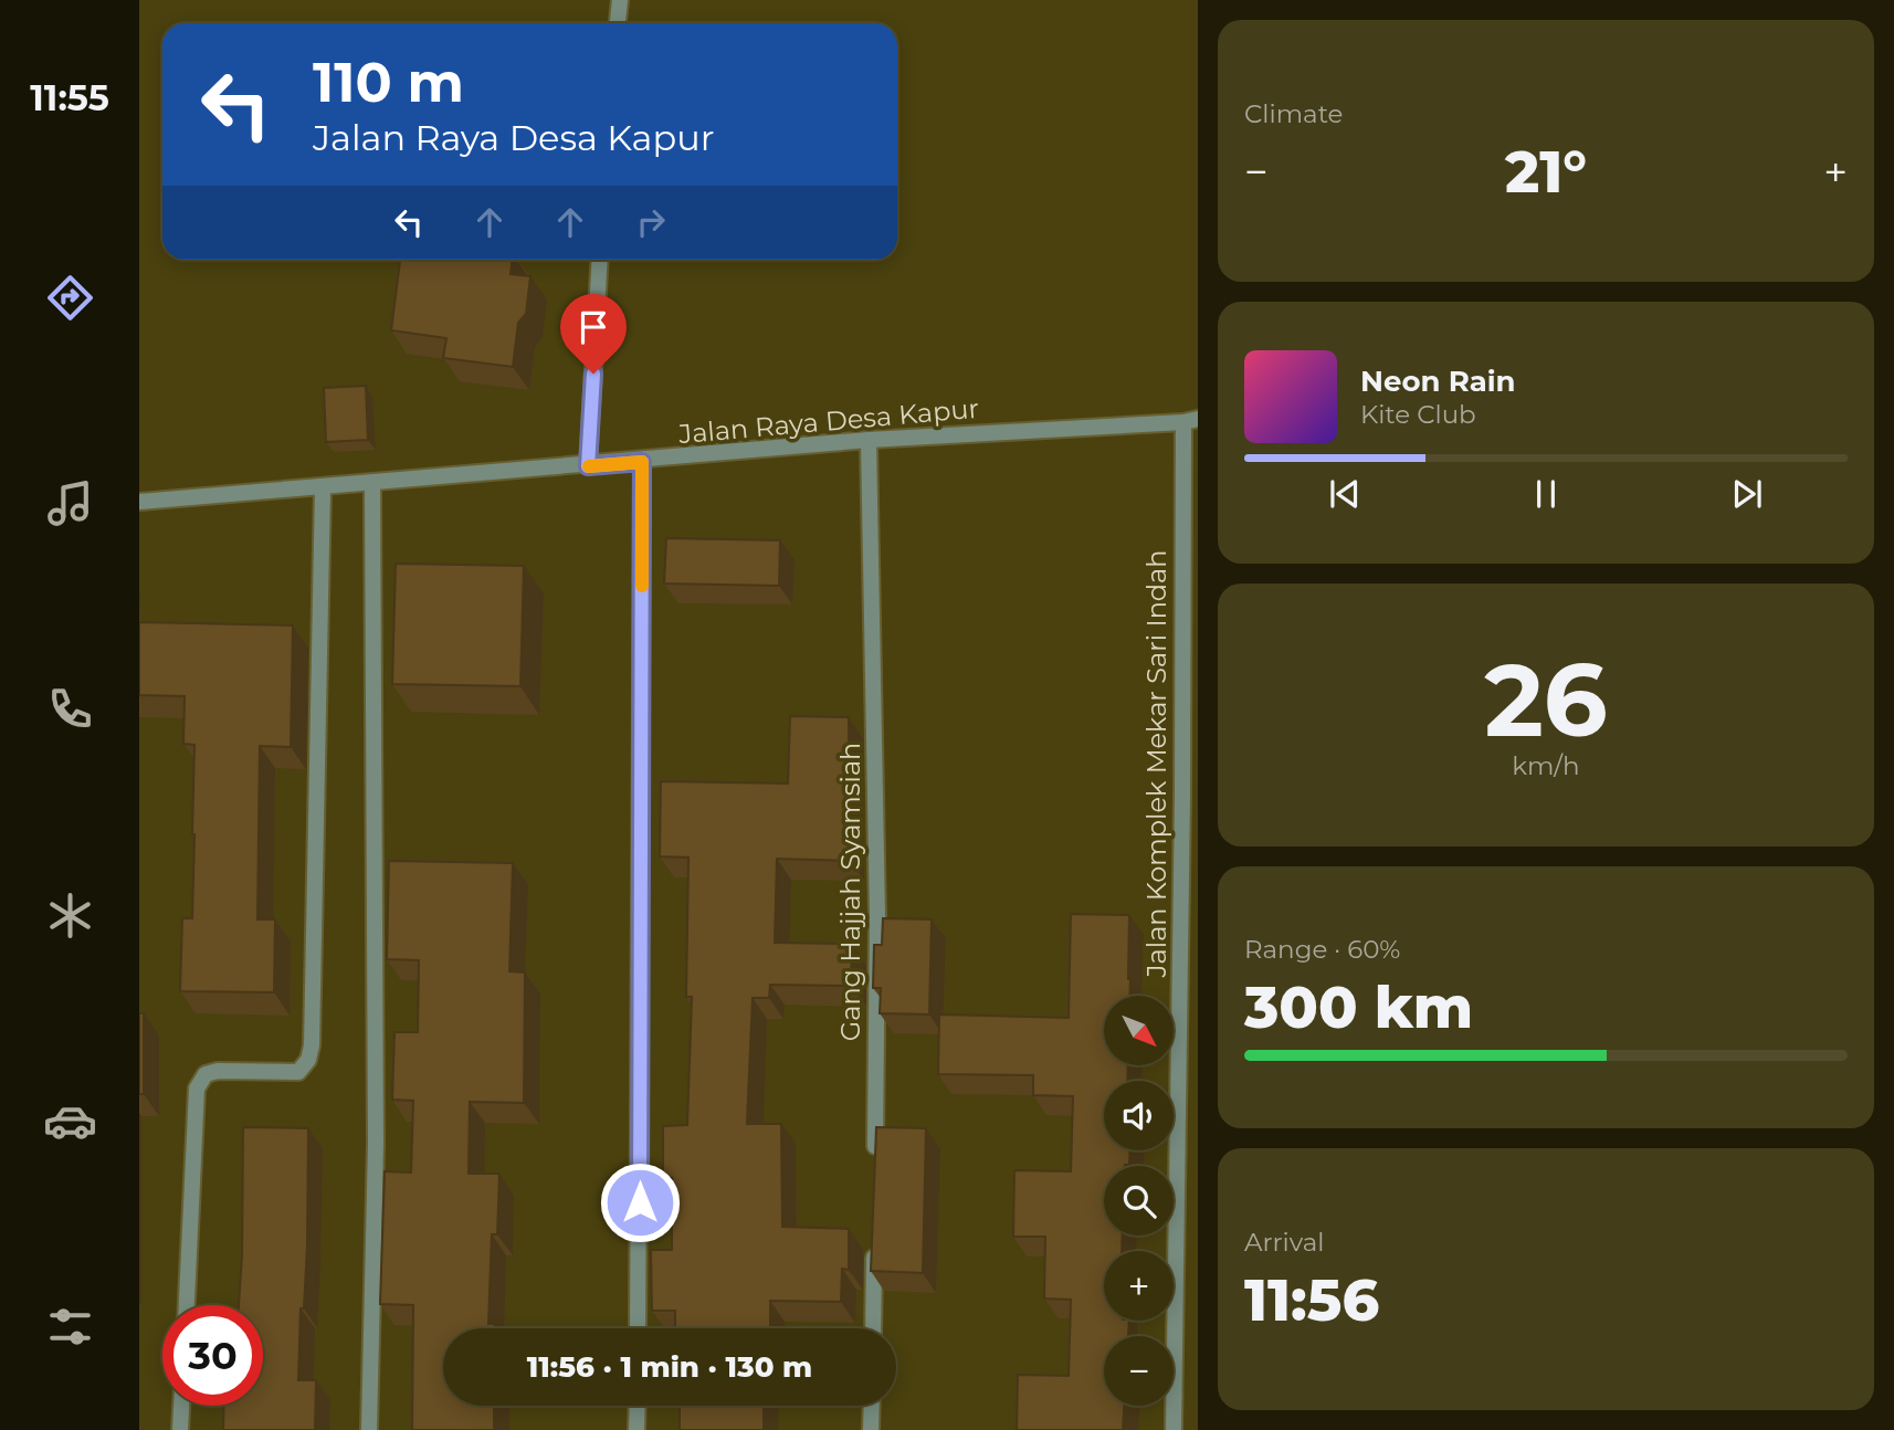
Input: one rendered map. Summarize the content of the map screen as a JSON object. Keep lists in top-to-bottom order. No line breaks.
{"streets":{"street":["Jalan Raya Desa Kapur","Jalan Komplek Mekar Sari Indah","Gang Hajjah Syamsiah"]},"crossings":[["Jalan Raya Desa Kapur","Jalan Komplek Mekar Sari Indah"],["Jalan Raya Desa Kapur","Gang Hajjah Syamsiah"]],"north":"bottom right","page":{"tabs":"11:55","tile":["Climate",["26","km/h"],["Range · 60%","300 km"],["Arrival","11:56"]],"turn":["110 m","Jalan Raya Desa Kapur"],"heat":["−","21°","+"],"song":["Neon Rain","Kite Club"],"map_buttons":["+","−"],"limit":"30","trip":"11:56 · 1 min · 130 m"}}
